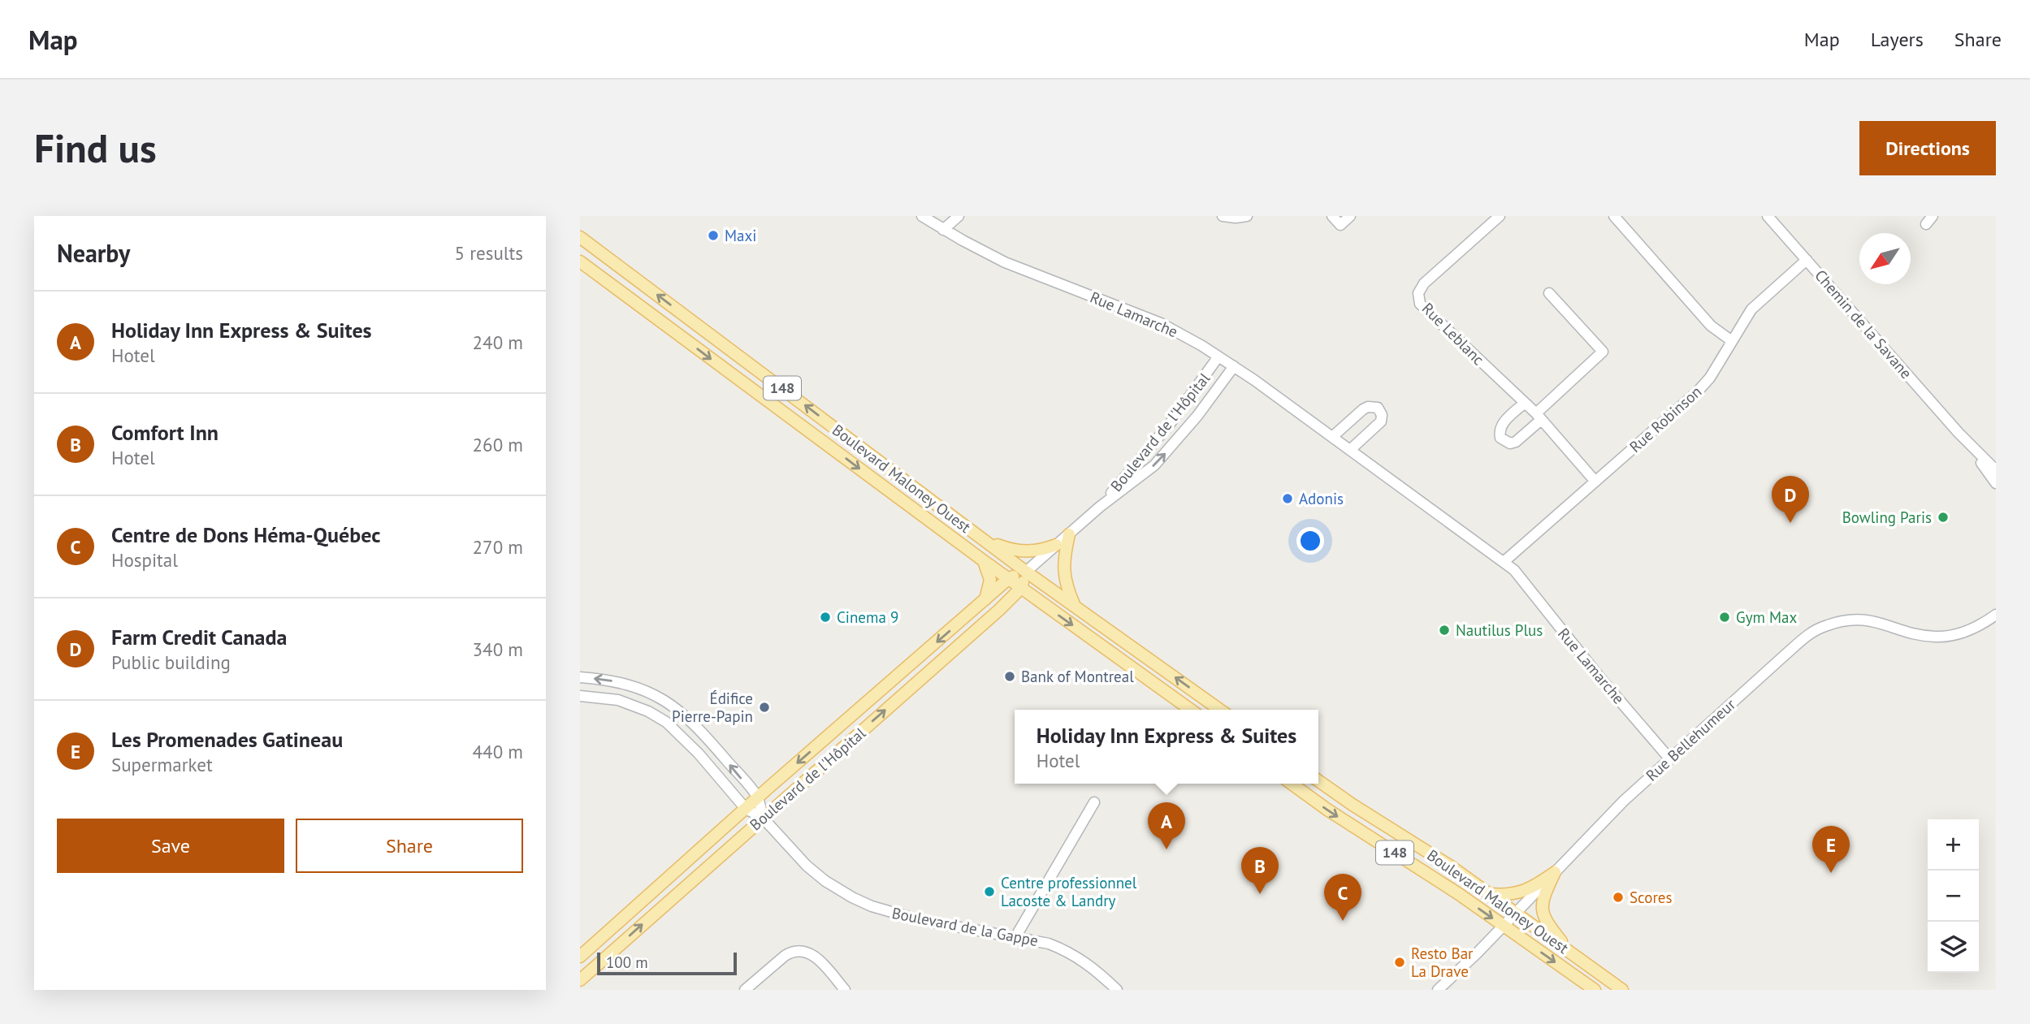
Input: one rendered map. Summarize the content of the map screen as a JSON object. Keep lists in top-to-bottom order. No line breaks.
{"streets":{"main road":["148","Boulevard de l'Hôpital","Boulevard Maloney Ouest"],"street":["Rue Lamarche","Chemin de la Savane","Rue Leblanc","Rue Robinson","Rue Bellehumeur","Boulevard de la Gappe"]},"crossings":[["Rue Lamarche","Rue Robinson"],["Rue Lamarche","Boulevard de l'Hôpital"],["Rue Lamarche","Rue Bellehumeur"],["Chemin de la Savane","Rue Robinson"],["Rue Leblanc","Rue Robinson"],["Boulevard de l'Hôpital","Boulevard Maloney Ouest"],["Boulevard de l'Hôpital","Boulevard de la Gappe"],["Boulevard Maloney Ouest","Rue Bellehumeur"]],"places":["Maxi","Adonis","Bowling Paris","Cinema 9","Gym Max","Nautilus Plus","Bank of Montreal","Édifice Pierre-Papin","Centre professionnel Lacoste & Landry","Scores","Resto Bar La Drave"],"scale_bar":"100 m","north":"bottom left","page":{"header":"Map","nav":["Map","Layers","Share"],"buttons":["Directions",["Save","Share"]],"title":"Find us","heading":["Nearby","5 results"],"list":[{"mark":"A","name":"Holiday Inn Express & Suites","note":"Hotel","value":"240 m"},{"mark":"B","name":"Comfort Inn","note":"Hotel","value":"260 m"},{"mark":"C","name":"Centre de Dons Héma-Québec","note":"Hospital","value":"270 m"},{"mark":"D","name":"Farm Credit Canada","note":"Public building","value":"340 m"},{"mark":"E","name":"Les Promenades Gatineau","note":"Supermarket","value":"440 m"}],"pins":["D","A","E","B","C"],"popup":["Holiday Inn Express & Suites","Hotel"],"map_buttons":["+","−"],"scale":"100 m"}}
